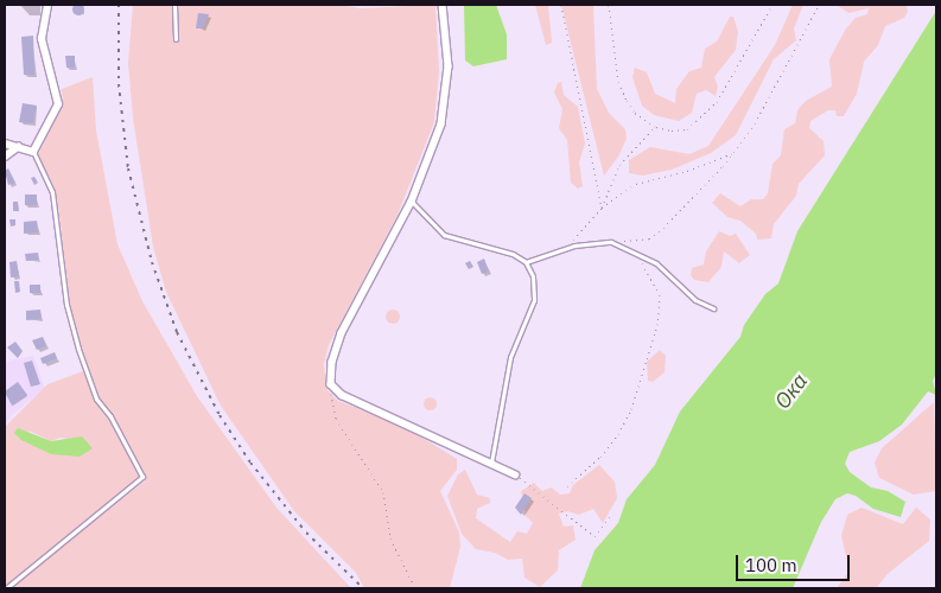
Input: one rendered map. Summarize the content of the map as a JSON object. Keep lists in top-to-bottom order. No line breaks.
{"water":["Ока"],"scale_bar":"100 m"}
